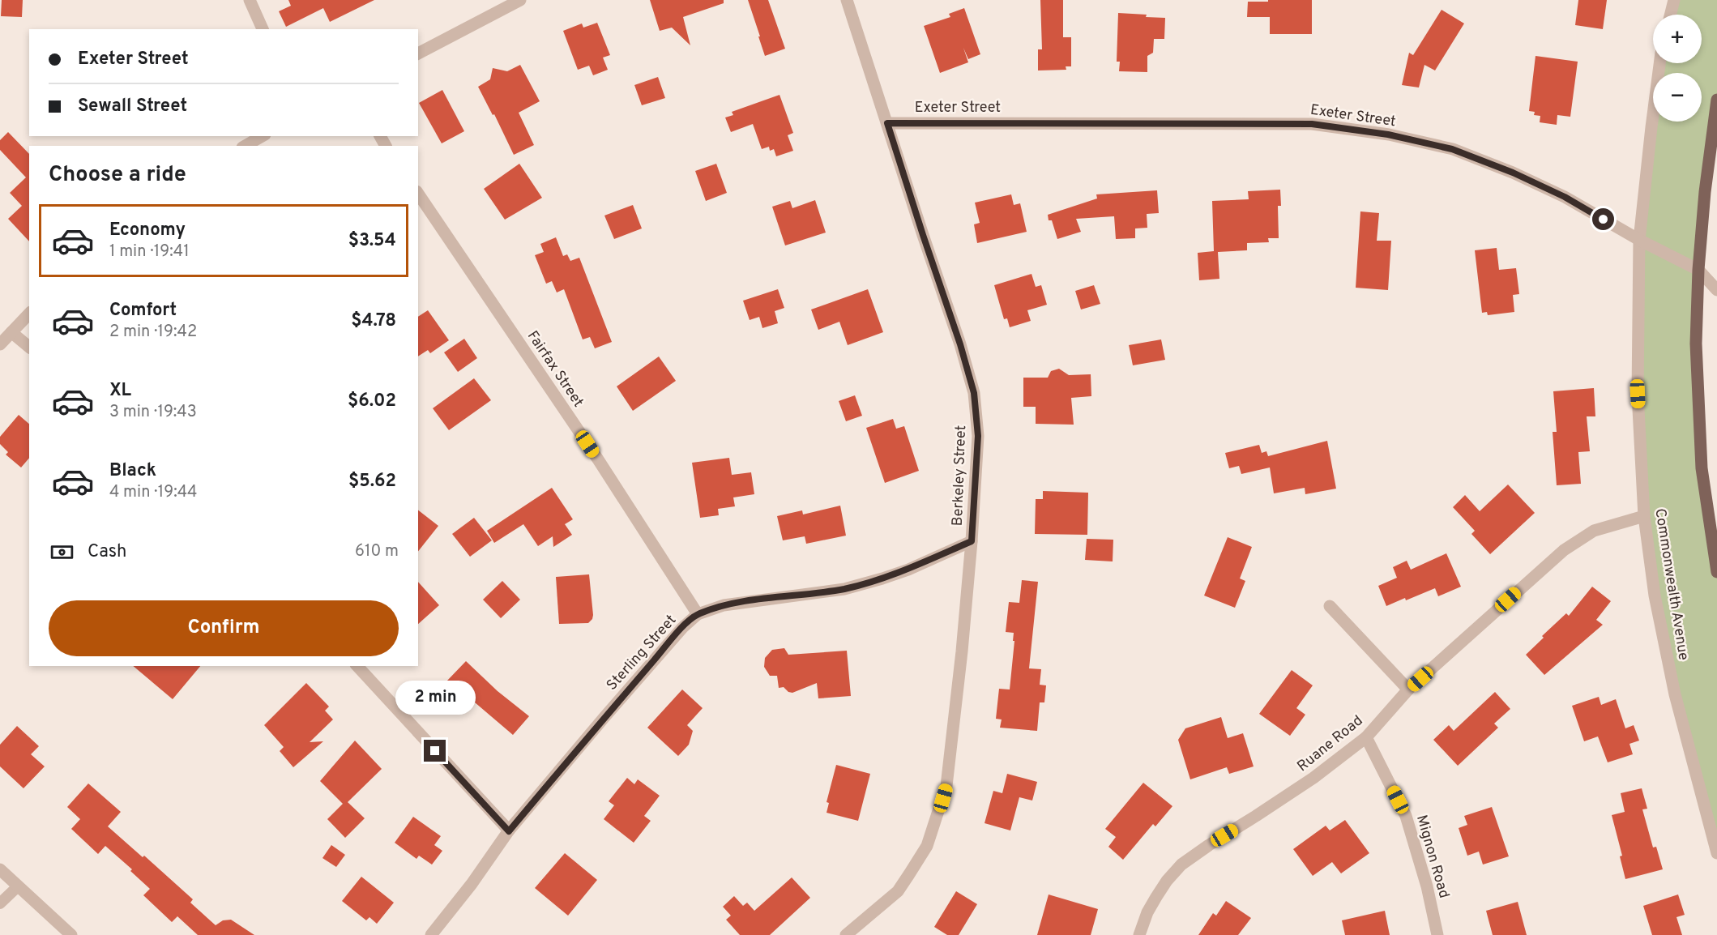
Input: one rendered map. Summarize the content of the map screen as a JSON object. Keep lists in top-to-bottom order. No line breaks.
{"streets":{"street":["Exeter Street","Fairfax Street","Berkeley Street","Commonwealth Avenue","Sterling Street","Ruane Road","Mignon Road"]},"crossings":[["Exeter Street","Berkeley Street"],["Exeter Street","Commonwealth Avenue"],["Fairfax Street","Sterling Street"],["Berkeley Street","Sterling Street"],["Commonwealth Avenue","Ruane Road"],["Ruane Road","Mignon Road"]],"page":{"map_buttons":["+","−"],"banner":["Exeter Street","Sewall Street"],"heading":"Choose a ride","list":[{"name":"Economy","note":"1 min · 19:41","value":"$3.54"},{"name":"Comfort","note":"2 min · 19:42","value":"$4.78"},{"name":"XL","note":"3 min · 19:43","value":"$6.02"},{"name":"Black","note":"4 min · 19:44","value":"$5.62"}],"pay":["Cash","610 m"],"buttons":"Confirm","bubble":"2 min"}}
